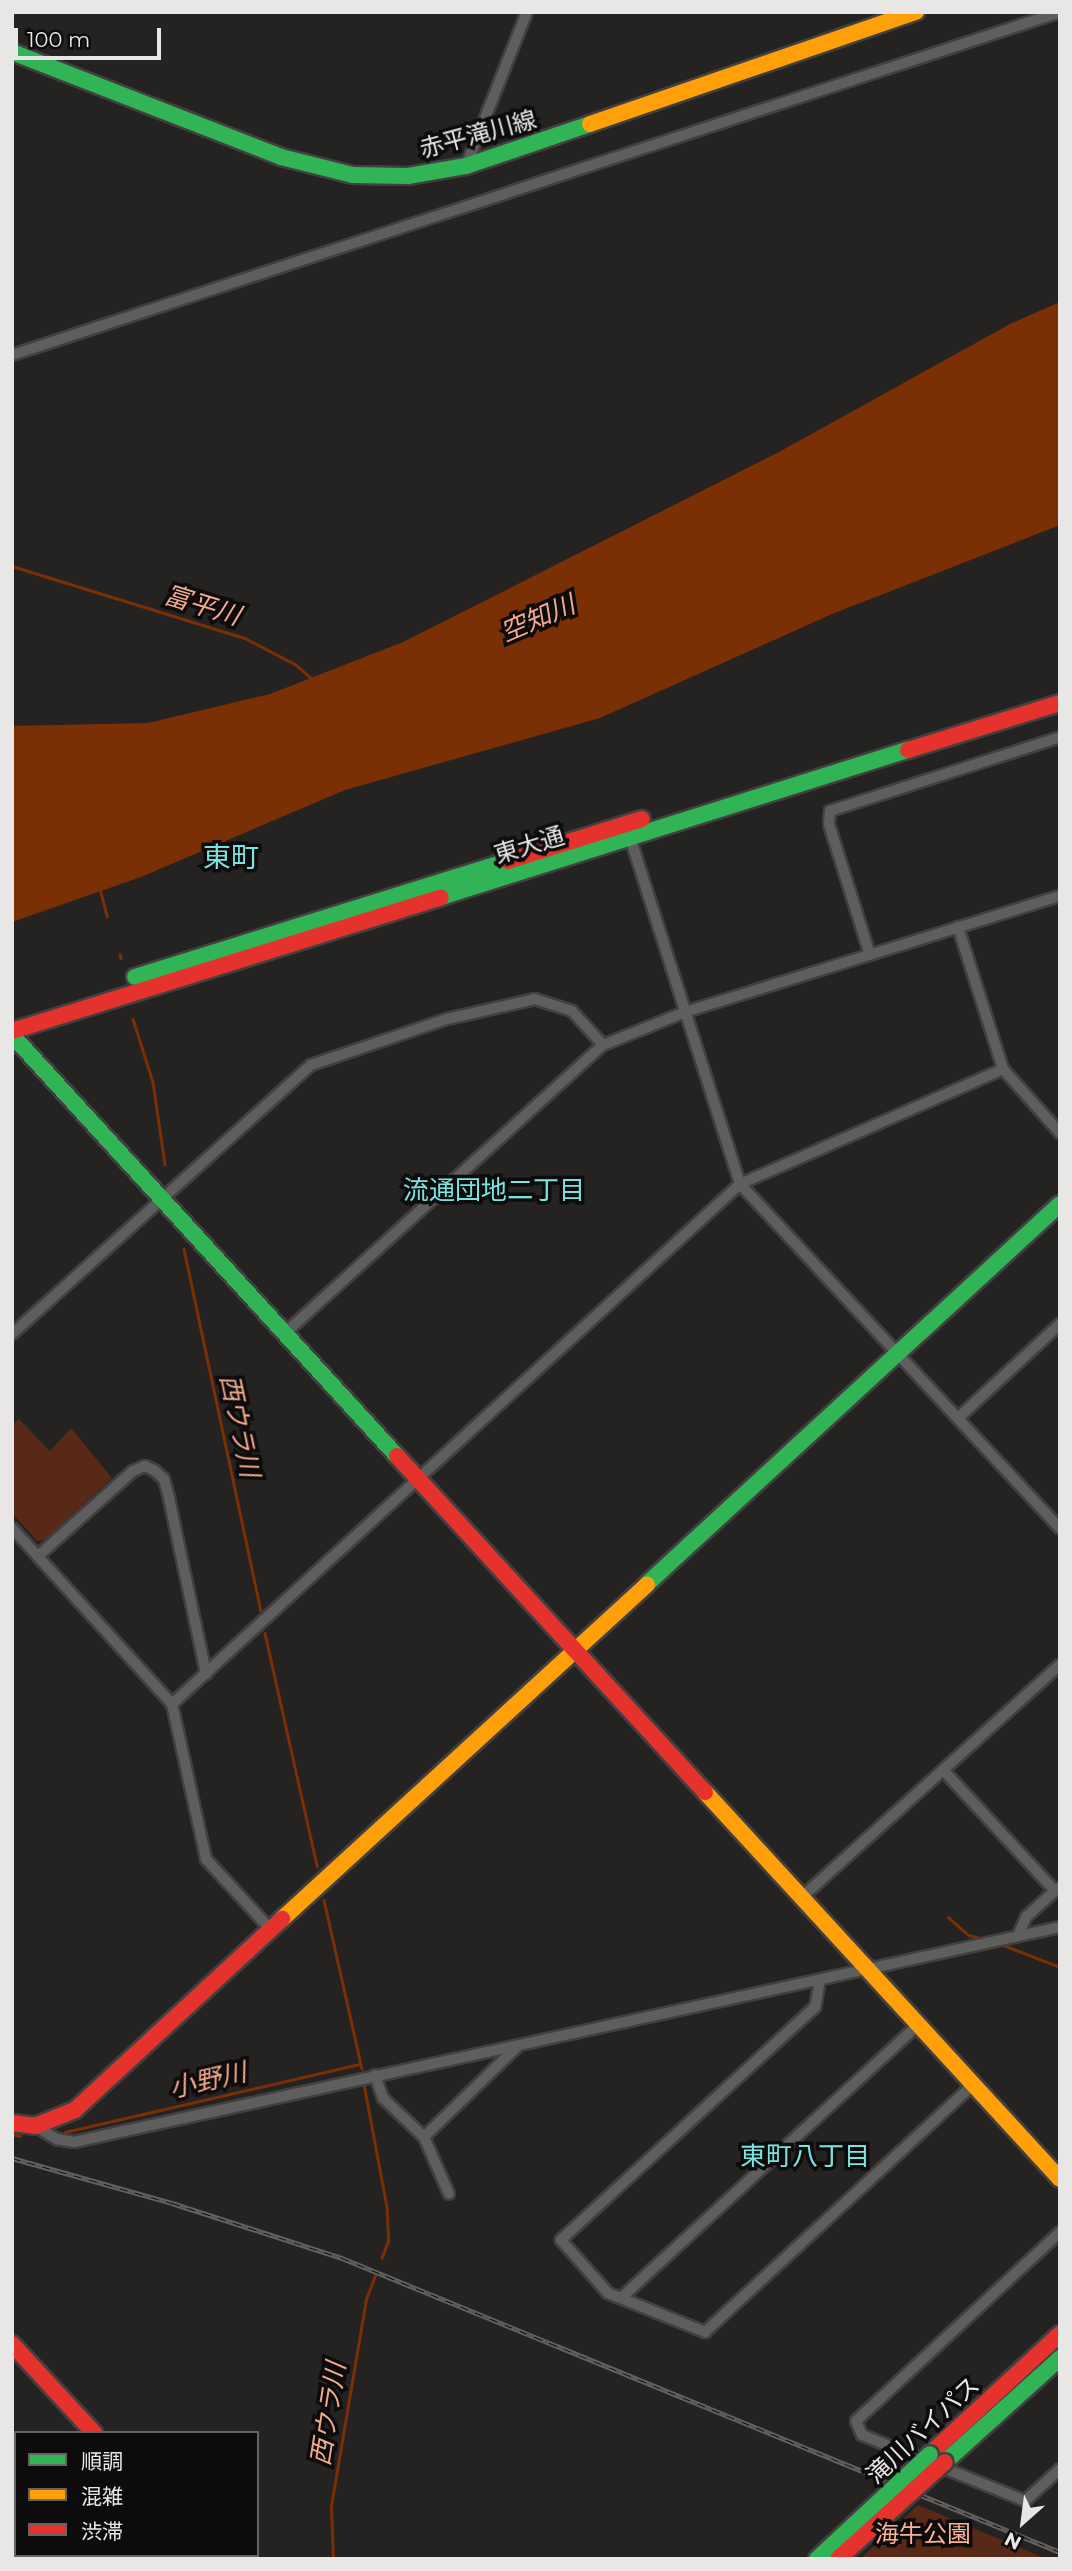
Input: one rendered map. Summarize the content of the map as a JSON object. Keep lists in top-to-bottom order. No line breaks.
{"streets":{"main road":["赤平滝川線","東大通","滝川バイパス"]},"districts":["東町","流通団地二丁目","東町八丁目"],"water":["富平川","空知川","西ウラ川","小野川"],"parks":["海牛公園"],"legend":["順調","混雑","渋滞"],"scale_bar":"100 m","north":"bottom left"}
